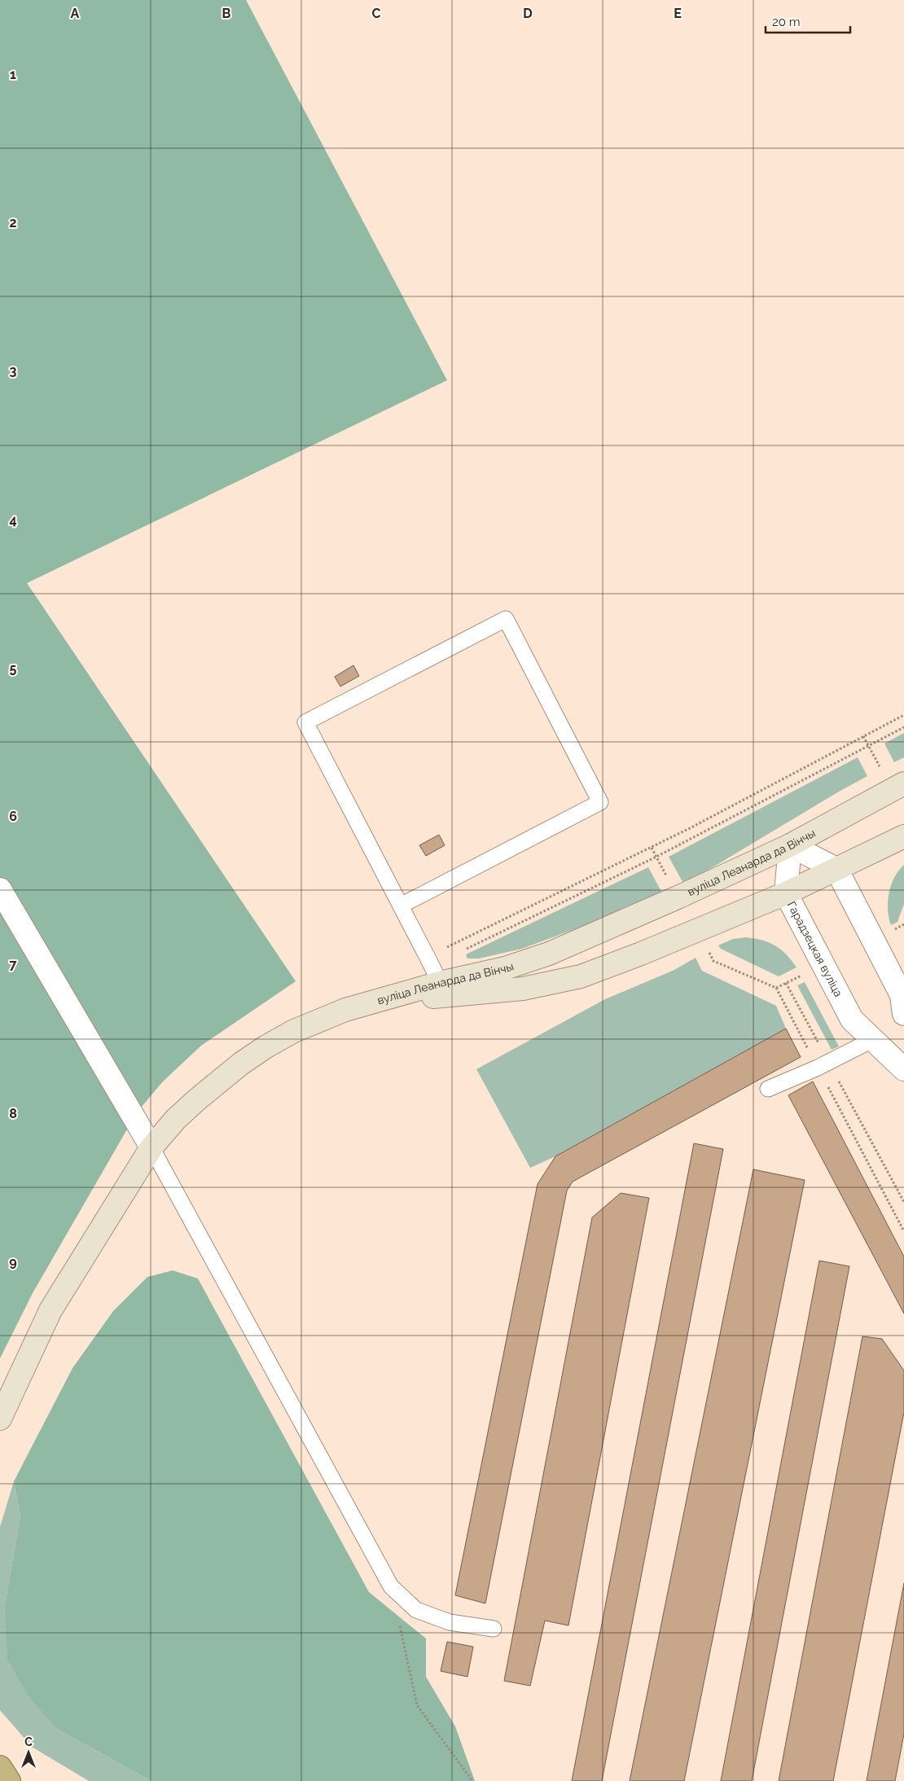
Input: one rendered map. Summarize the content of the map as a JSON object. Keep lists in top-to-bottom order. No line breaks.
{"streets":{"main road":["вуліца Леанарда да Вінчы"],"street":["Гарадзецкая вуліца"]},"crossings":[["вуліца Леанарда да Вінчы","Гарадзецкая вуліца"]],"scale_bar":"20 m","north":"top","grid":{"columns":["A","B","C","D","E"],"rows":["1","2","3","4","5","6","7","8","9"]}}
